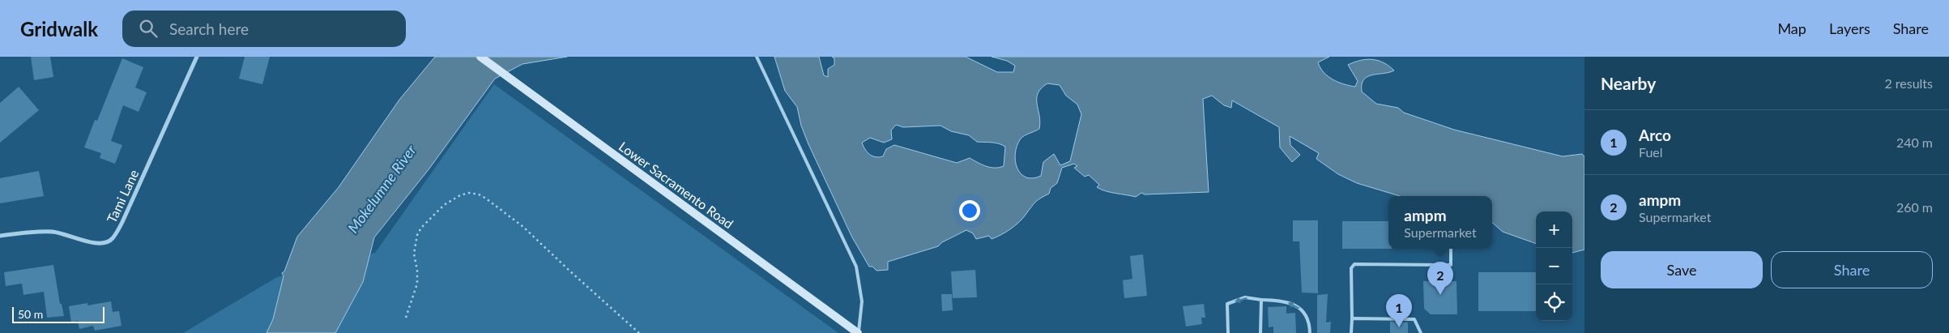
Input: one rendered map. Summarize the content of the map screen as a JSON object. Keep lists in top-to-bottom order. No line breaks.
{"streets":{"main road":["Lower Sacramento Road"],"street":["Tami Lane"]},"water":["Mokelumne River"],"scale_bar":"50 m","page":{"header":"Gridwalk","search":"Search here","nav":["Map","Layers","Share"],"heading":["Nearby","2 results"],"list":[{"mark":"1","name":"Arco","note":"Fuel","value":"240 m"},{"mark":"2","name":"ampm","note":"Supermarket","value":"260 m"}],"popup":["ampm","Supermarket"],"map_buttons":["+","−"],"buttons":["Save","Share"],"pins":["2","1"],"scale":"50 m"}}
